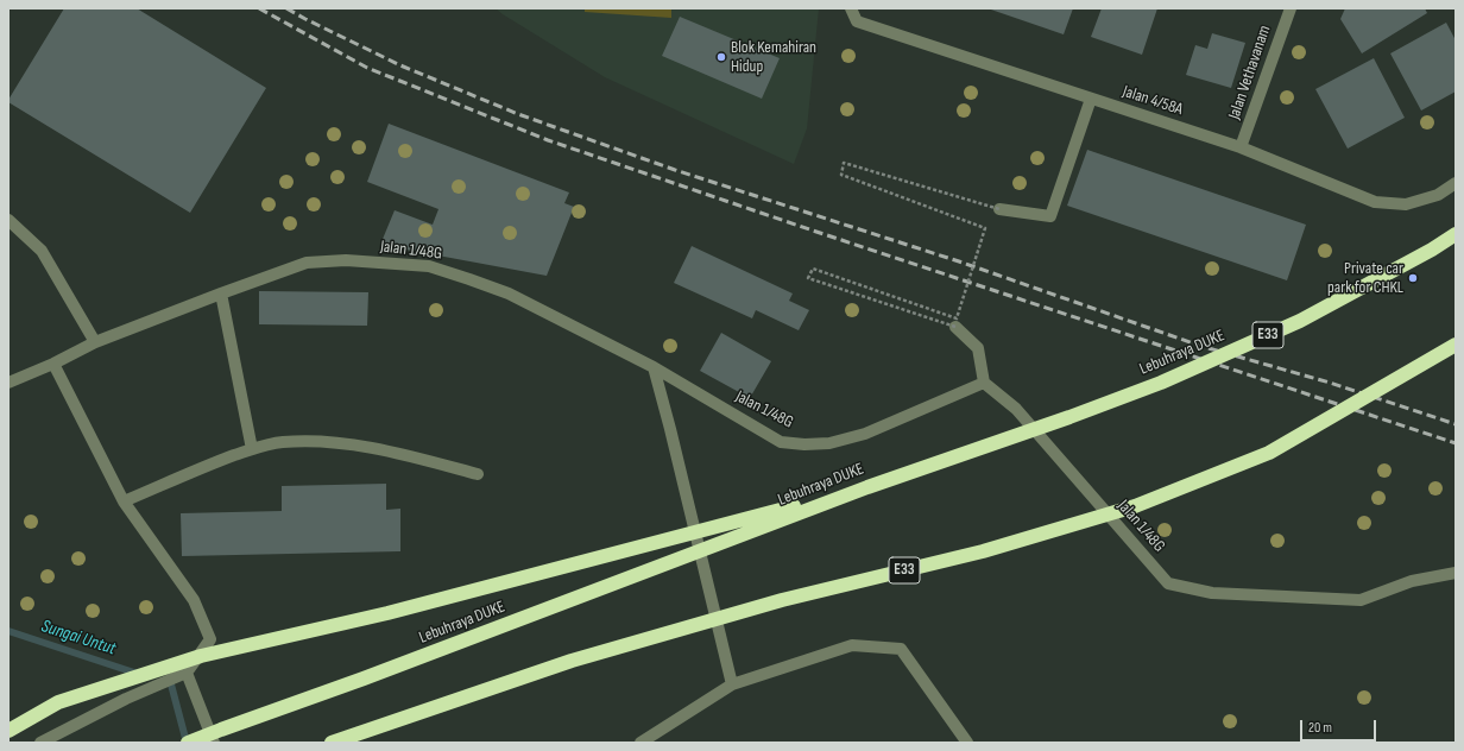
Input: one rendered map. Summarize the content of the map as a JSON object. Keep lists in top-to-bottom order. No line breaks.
{"streets":{"highway":["E33","Lebuhraya DUKE"],"street":["Jalan Vethavanam","Jalan 4/58A","Jalan 1/48G"]},"crossings":[["Jalan Vethavanam","Jalan 4/58A"]],"water":["Sungai Untut"],"places":["Blok Kemahiran Hidup","Private car park for CHKL"],"scale_bar":"20 m"}
